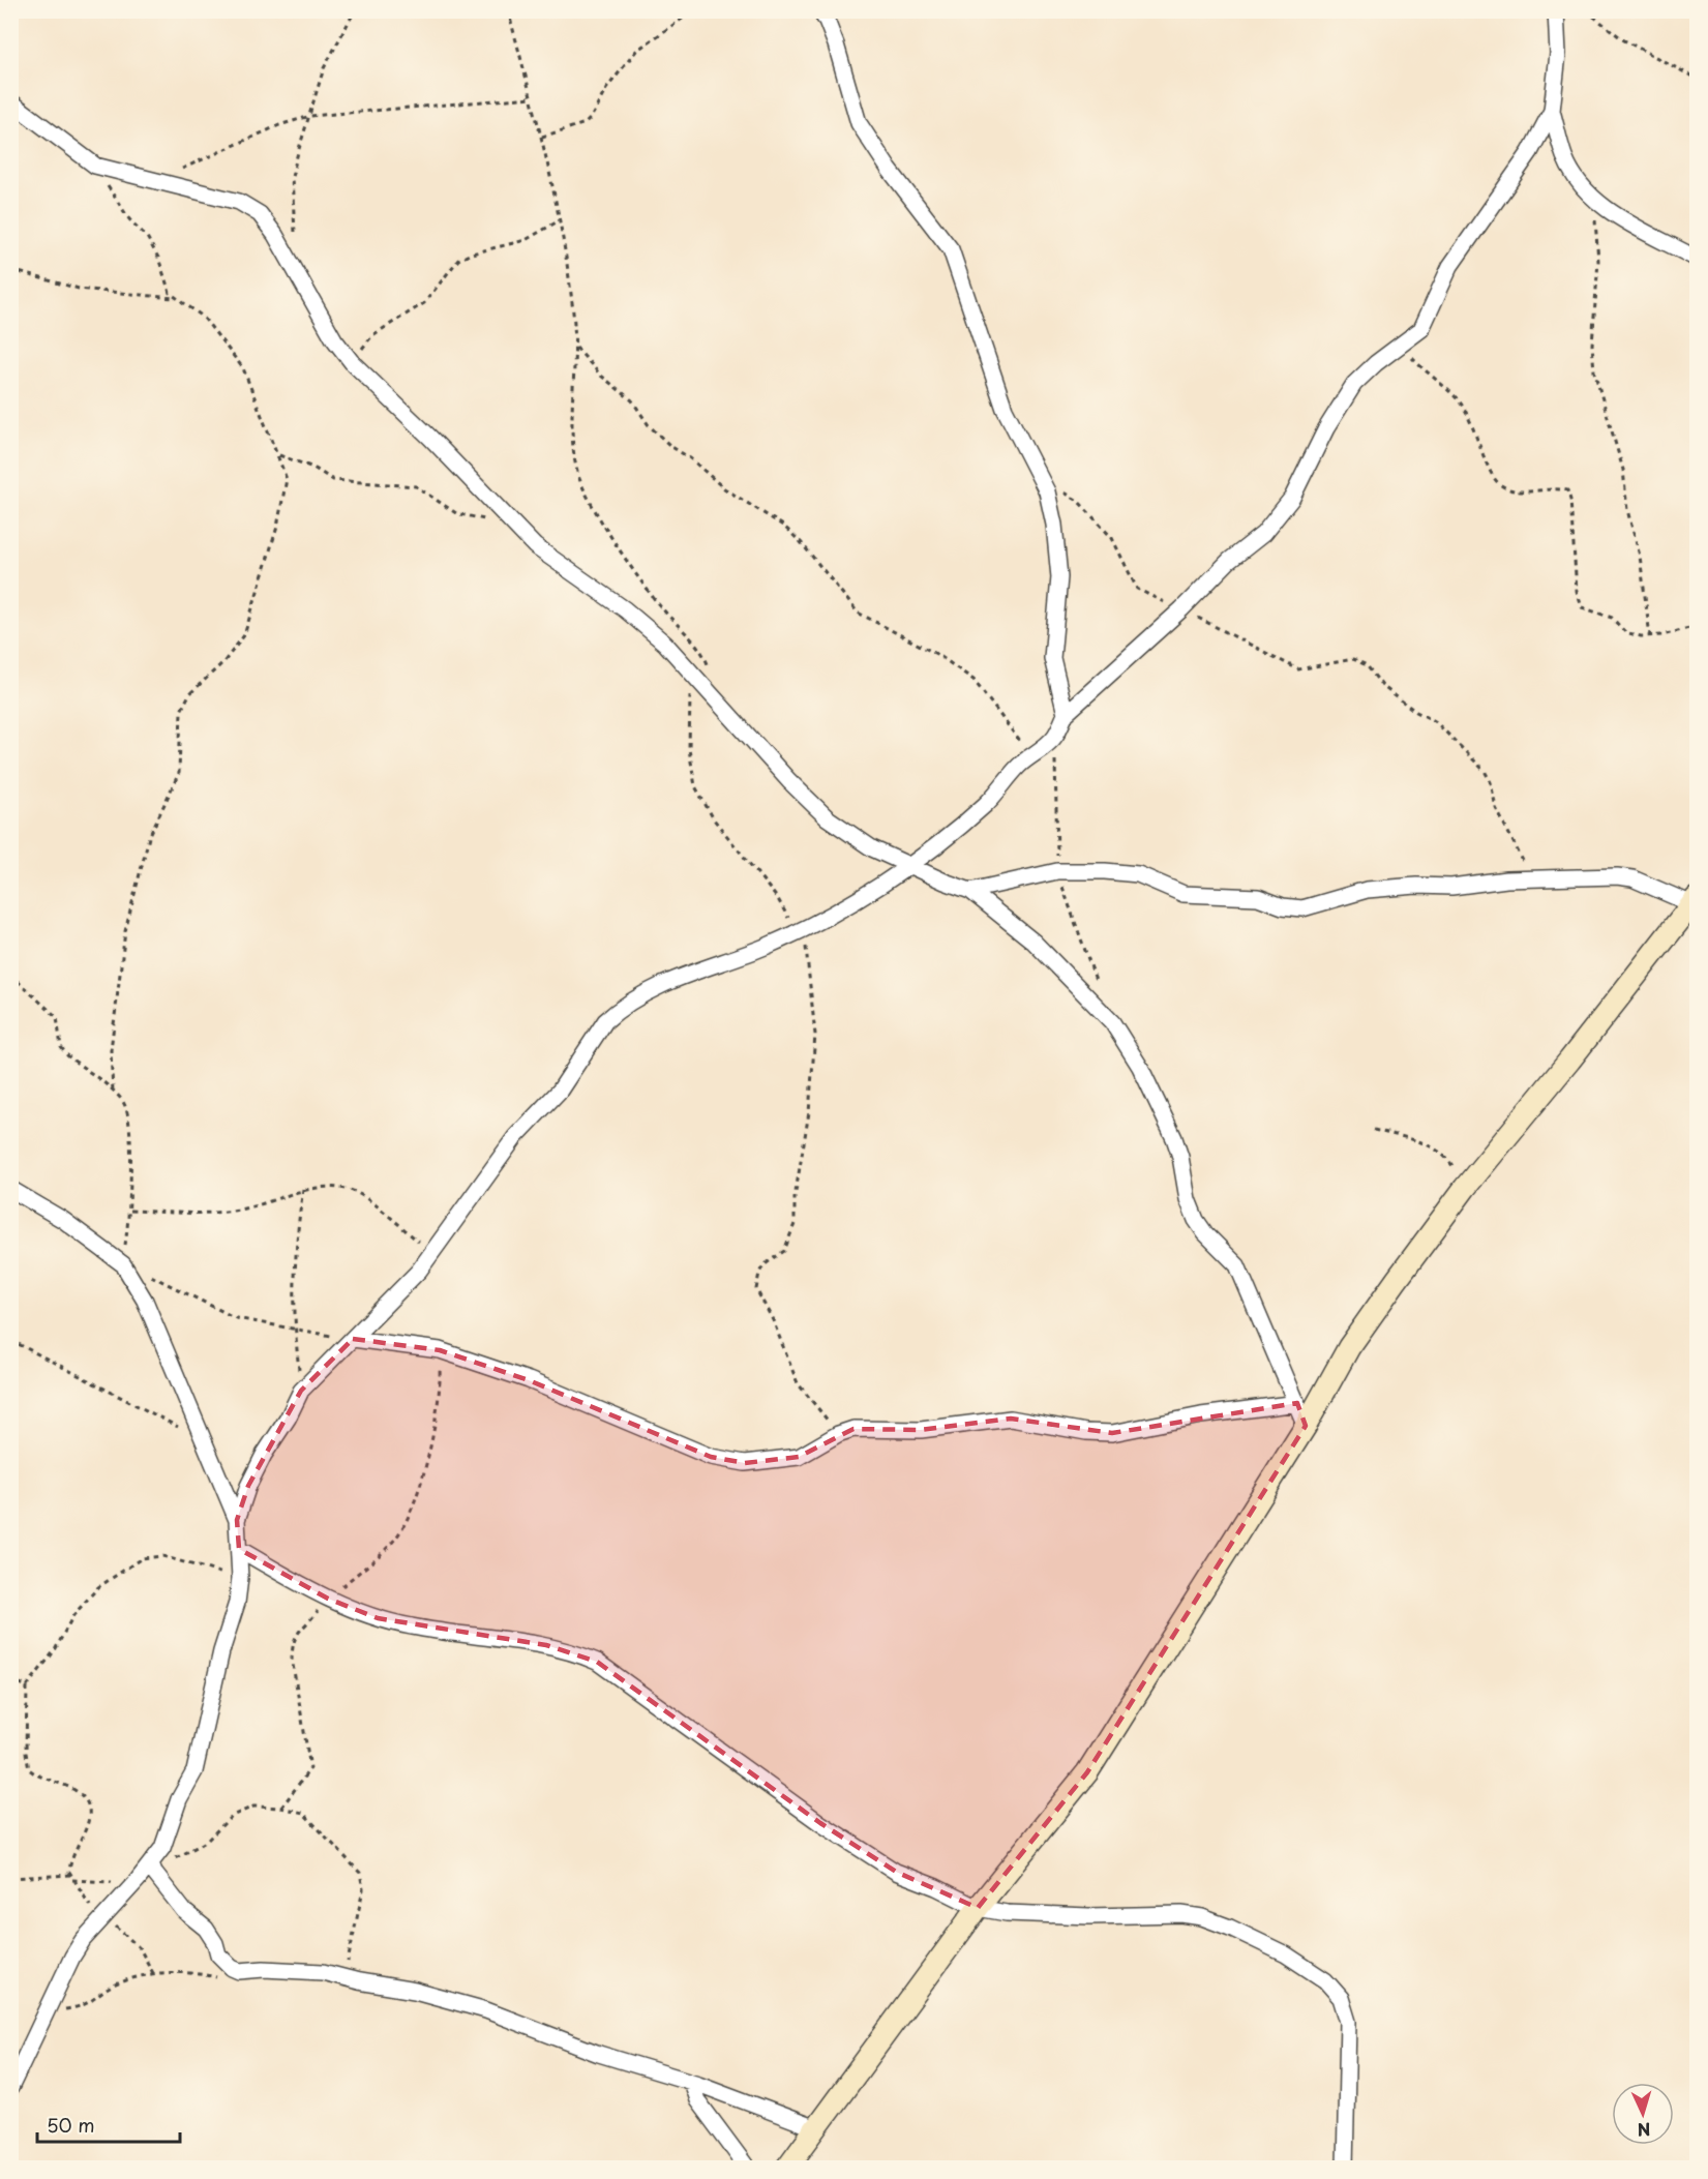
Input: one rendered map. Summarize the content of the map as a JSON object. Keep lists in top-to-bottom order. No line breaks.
{"scale_bar":"50 m","north":"bottom"}
